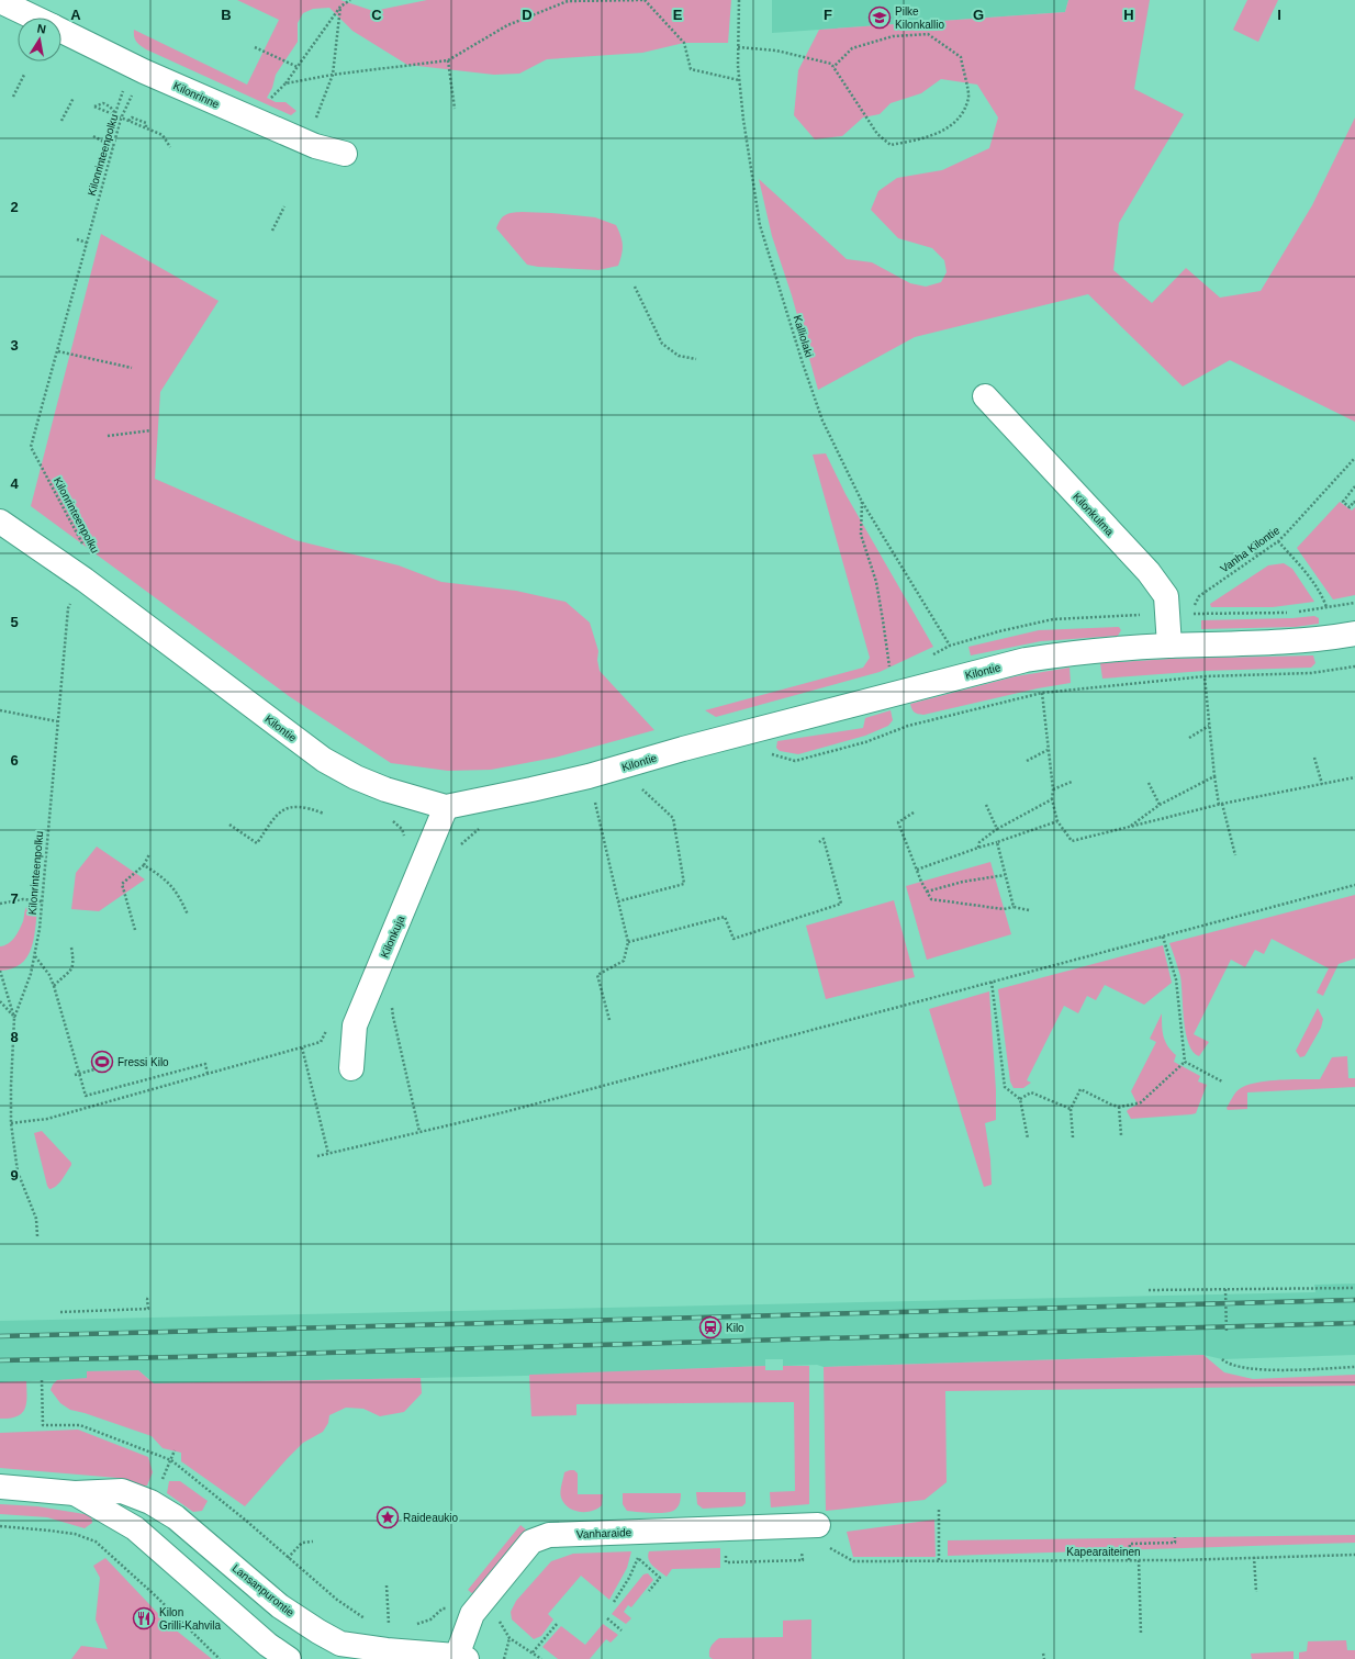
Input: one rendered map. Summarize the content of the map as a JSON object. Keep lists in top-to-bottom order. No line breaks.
{"streets":{"street":["Kilonrinne","Kilonkulma","Kilontie","Kilonkuja","Vanharaide","Lansanpurontie"],"path":["Kilonrinteenpolku","Kalliolaki","Vanha Kilontie","Kapearaiteinen"]},"crossings":[["Kilonrinteenpolku","Kilontie"],["Kilonkulma","Vanha Kilontie"],["Kilonkulma","Kilontie"],["Kilontie","Kilonkuja"],["Vanharaide","Lansanpurontie"]],"places":{"school or university":["Pilke Kilonkallio"],"sports":["Fressi Kilo"],"station":["Kilo"],"place":["Raideaukio"],"restaurant":["Kilon Grilli-Kahvila"]},"north":"top","grid":{"columns":["A","B","C","D","E","F","G","H","I"],"rows":["2","3","4","5","6","7","8","9"]}}
